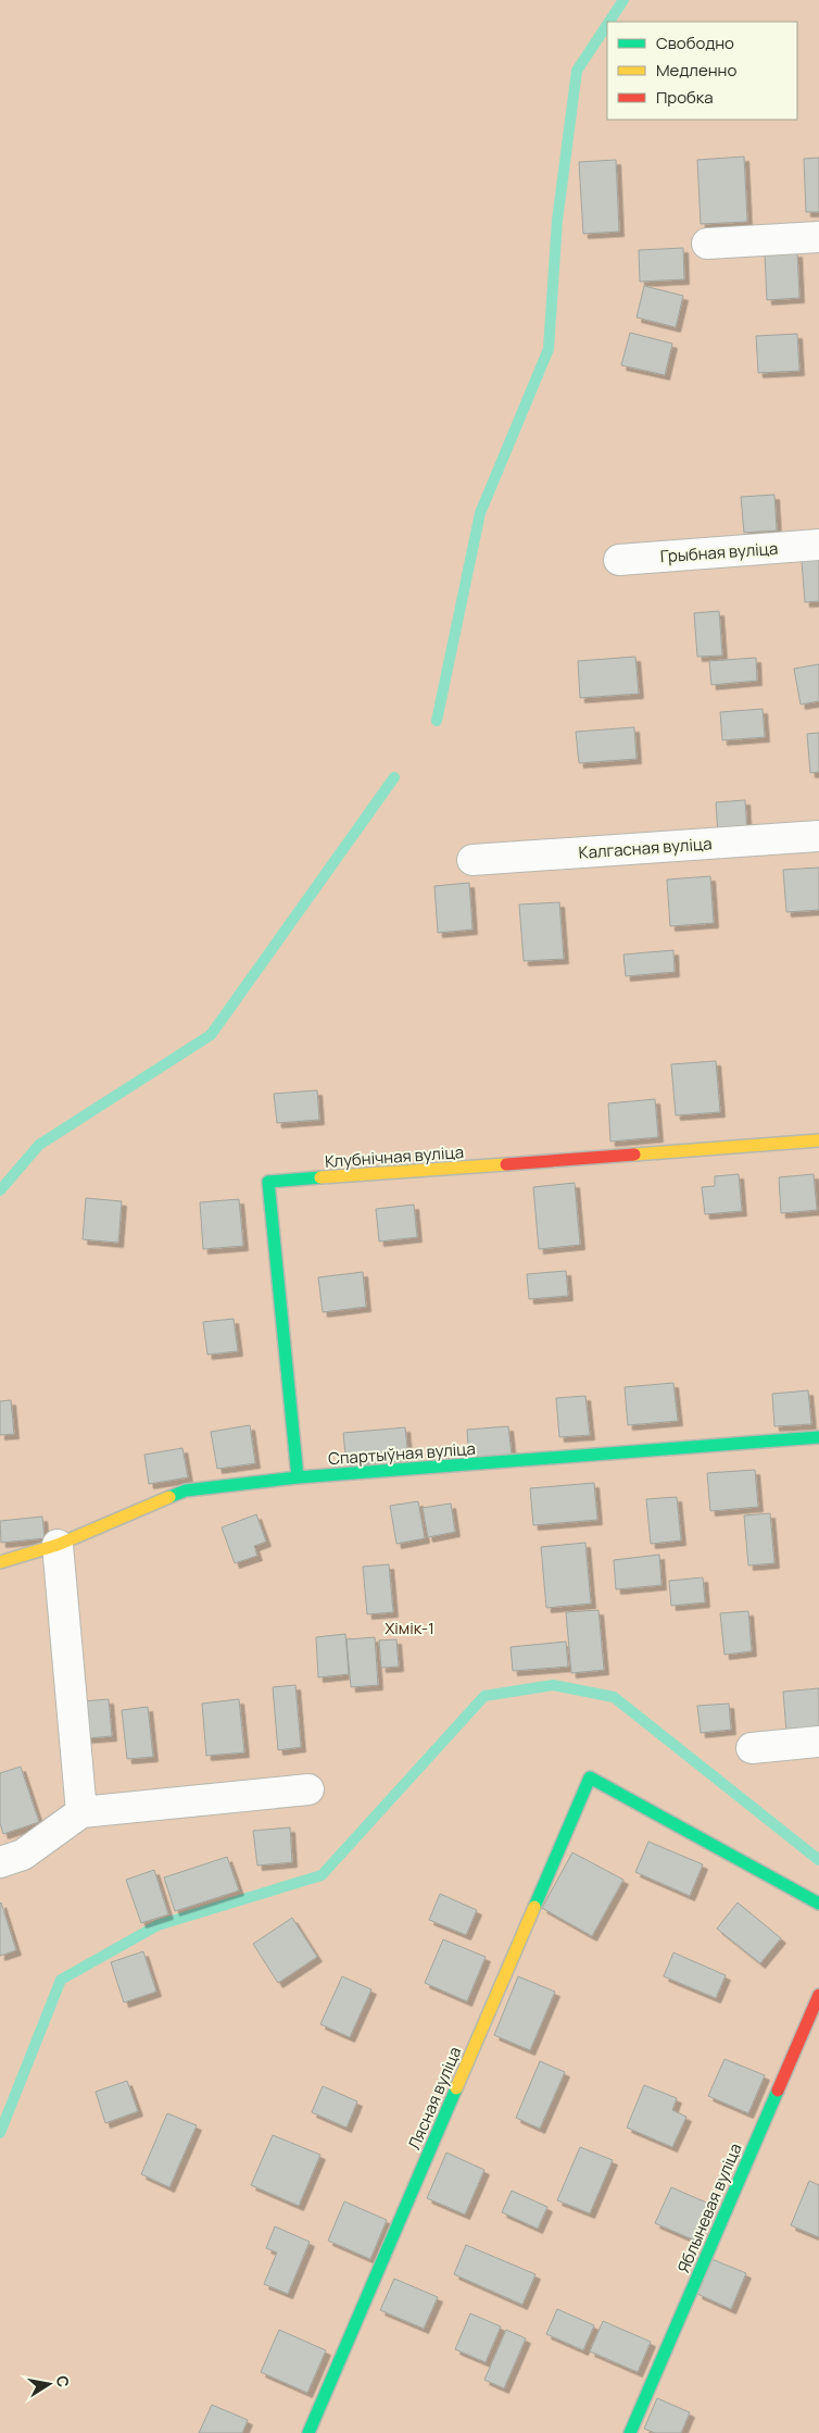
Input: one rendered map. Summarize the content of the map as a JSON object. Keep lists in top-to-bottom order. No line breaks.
{"streets":{"street":["Грыбная вуліца","Калгасная вуліца","Клубнічная вуліца","Спартыўная вуліца","Лясная вуліца","Яблыневая вуліца"]},"crossings":[["Клубнічная вуліца","Спартыўная вуліца"]],"parks":["Хімік-1"],"legend":["Свободно","Медленно","Пробка"],"north":"right"}
